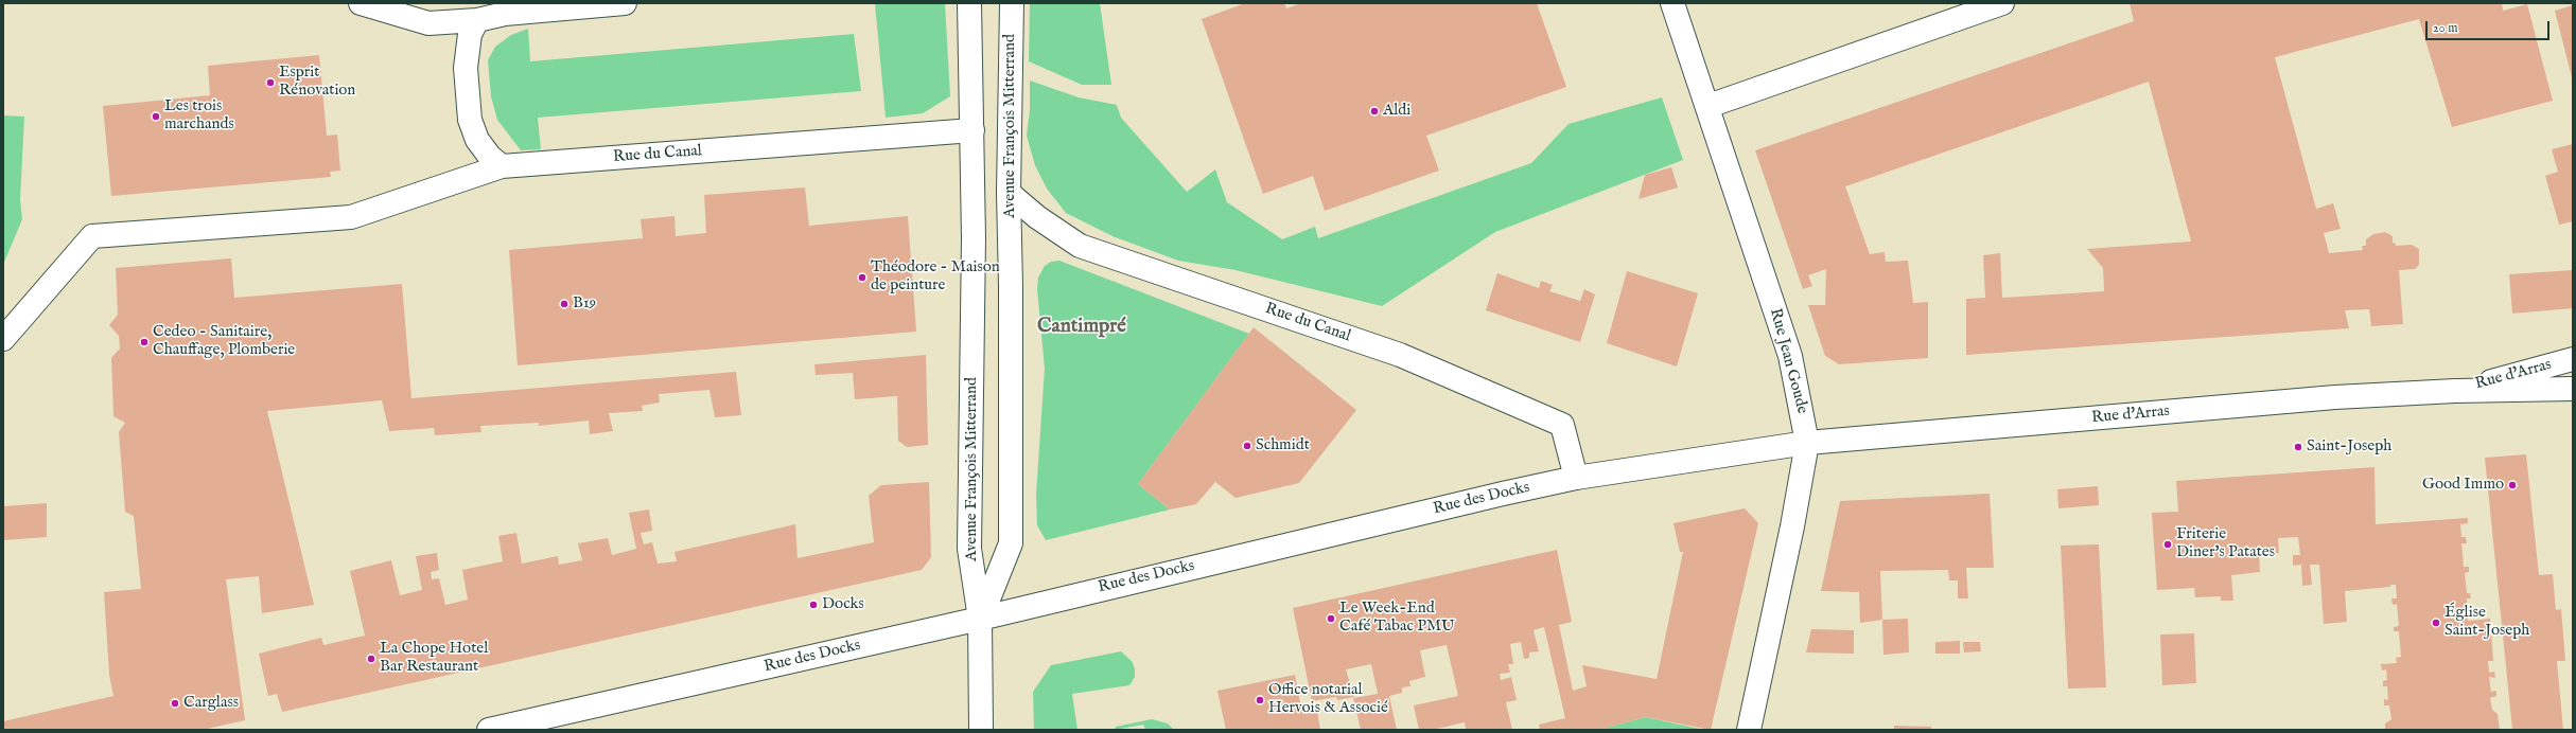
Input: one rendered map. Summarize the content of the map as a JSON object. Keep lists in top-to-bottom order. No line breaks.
{"streets":{"main road":["Avenue François Mitterrand","Rue du Canal","Rue Jean Goude","Rue d'Arras","Rue des Docks"]},"crossings":[["Avenue François Mitterrand","Rue du Canal"],["Avenue François Mitterrand","Rue des Docks"],["Rue du Canal","Rue des Docks"],["Rue Jean Goude","Rue d'Arras"],["Rue Jean Goude","Rue des Docks"],["Rue d'Arras","Rue des Docks"]],"districts":["Cantimpré"],"places":["Esprit Rénovation","Aldi","Les trois marchands","Théodore - Maison de peinture","B19","Cedeo - Sanitaire, Chauffage, Plomberie","Schmidt","Saint-Joseph","Good Immo","Friterie Diner's Patates","Docks","Le Week-End Café Tabac PMU","Église Saint-Joseph","La Chope Hotel Bar Restaurant","Office notarial Hervois & Associé","Carglass"],"scale_bar":"20 m"}
